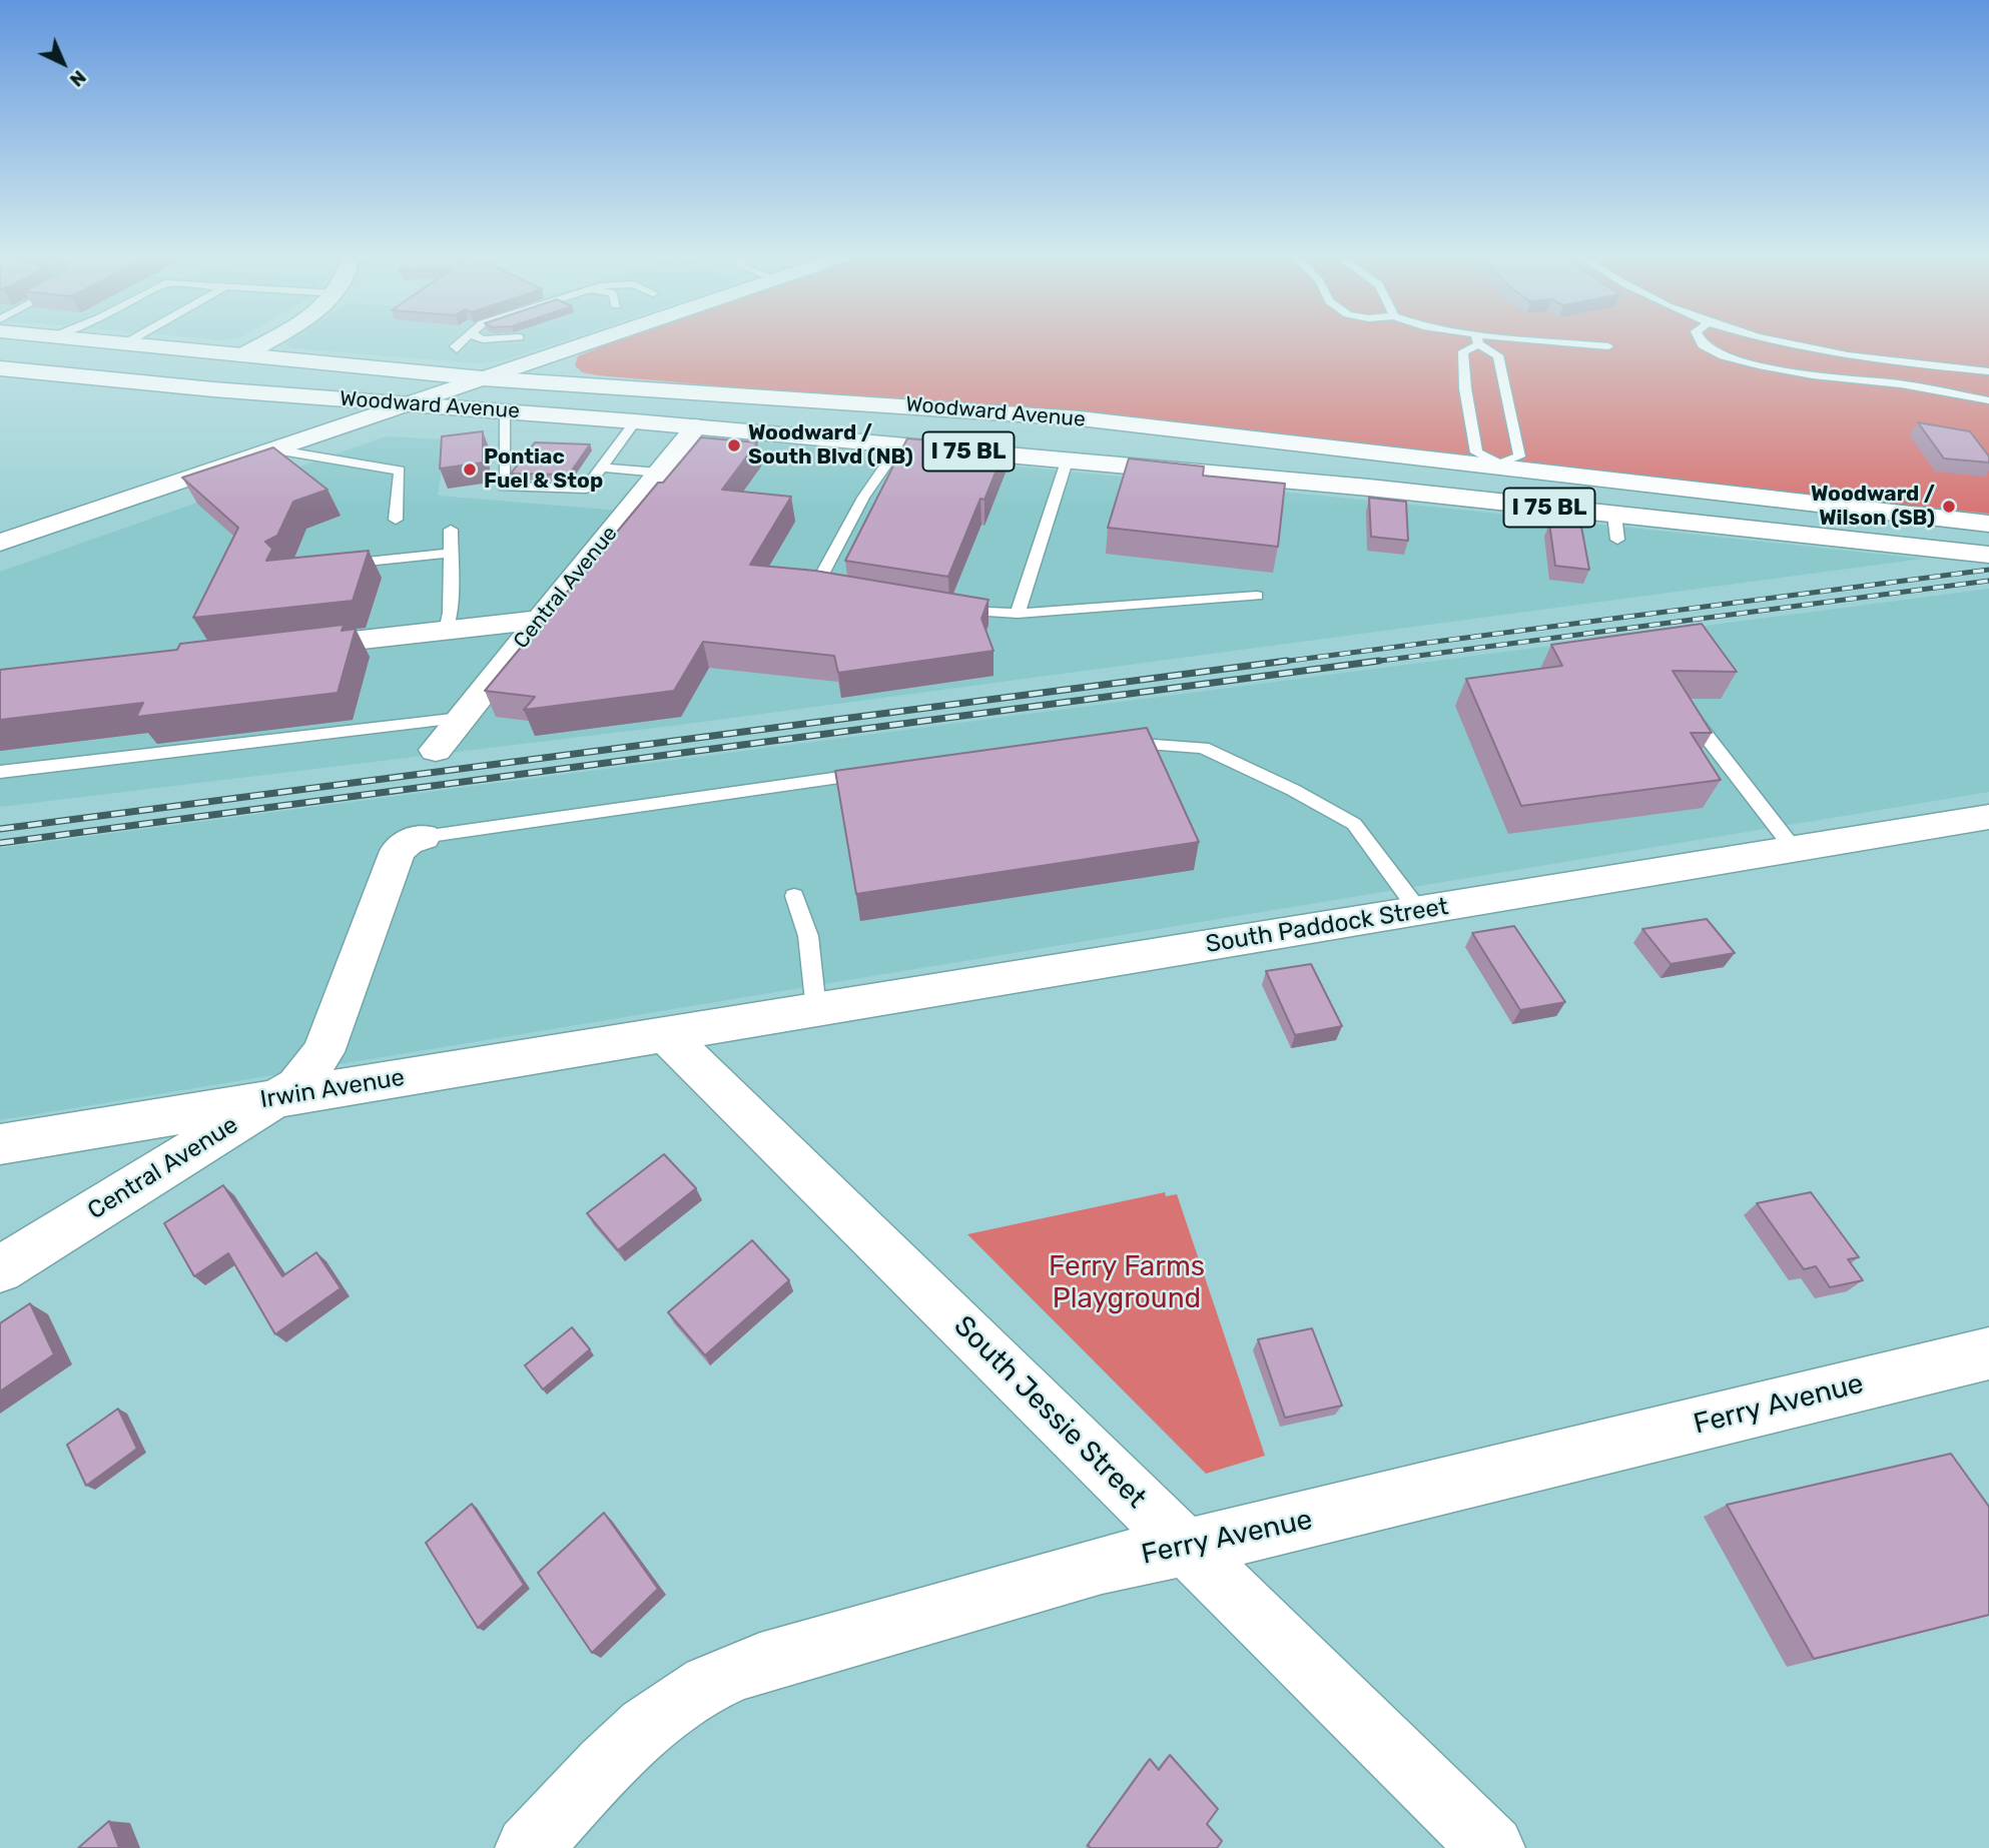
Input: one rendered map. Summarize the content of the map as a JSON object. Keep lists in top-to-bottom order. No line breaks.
{"streets":{"street":["Woodward Avenue","I 75 BL","Central Avenue","South Paddock Street","Irwin Avenue","Ferry Avenue","South Jessie Street"]},"crossings":[["Woodward Avenue","Central Avenue"],["Central Avenue","Irwin Avenue"],["South Paddock Street","Irwin Avenue"],["South Paddock Street","South Jessie Street"],["Irwin Avenue","South Jessie Street"],["Ferry Avenue","South Jessie Street"]],"parks":["Ferry Farms Playground"],"places":["Woodward / South Blvd (NB)","Pontiac Fuel & Stop","Woodward / Wilson (SB)"],"north":"bottom right"}
